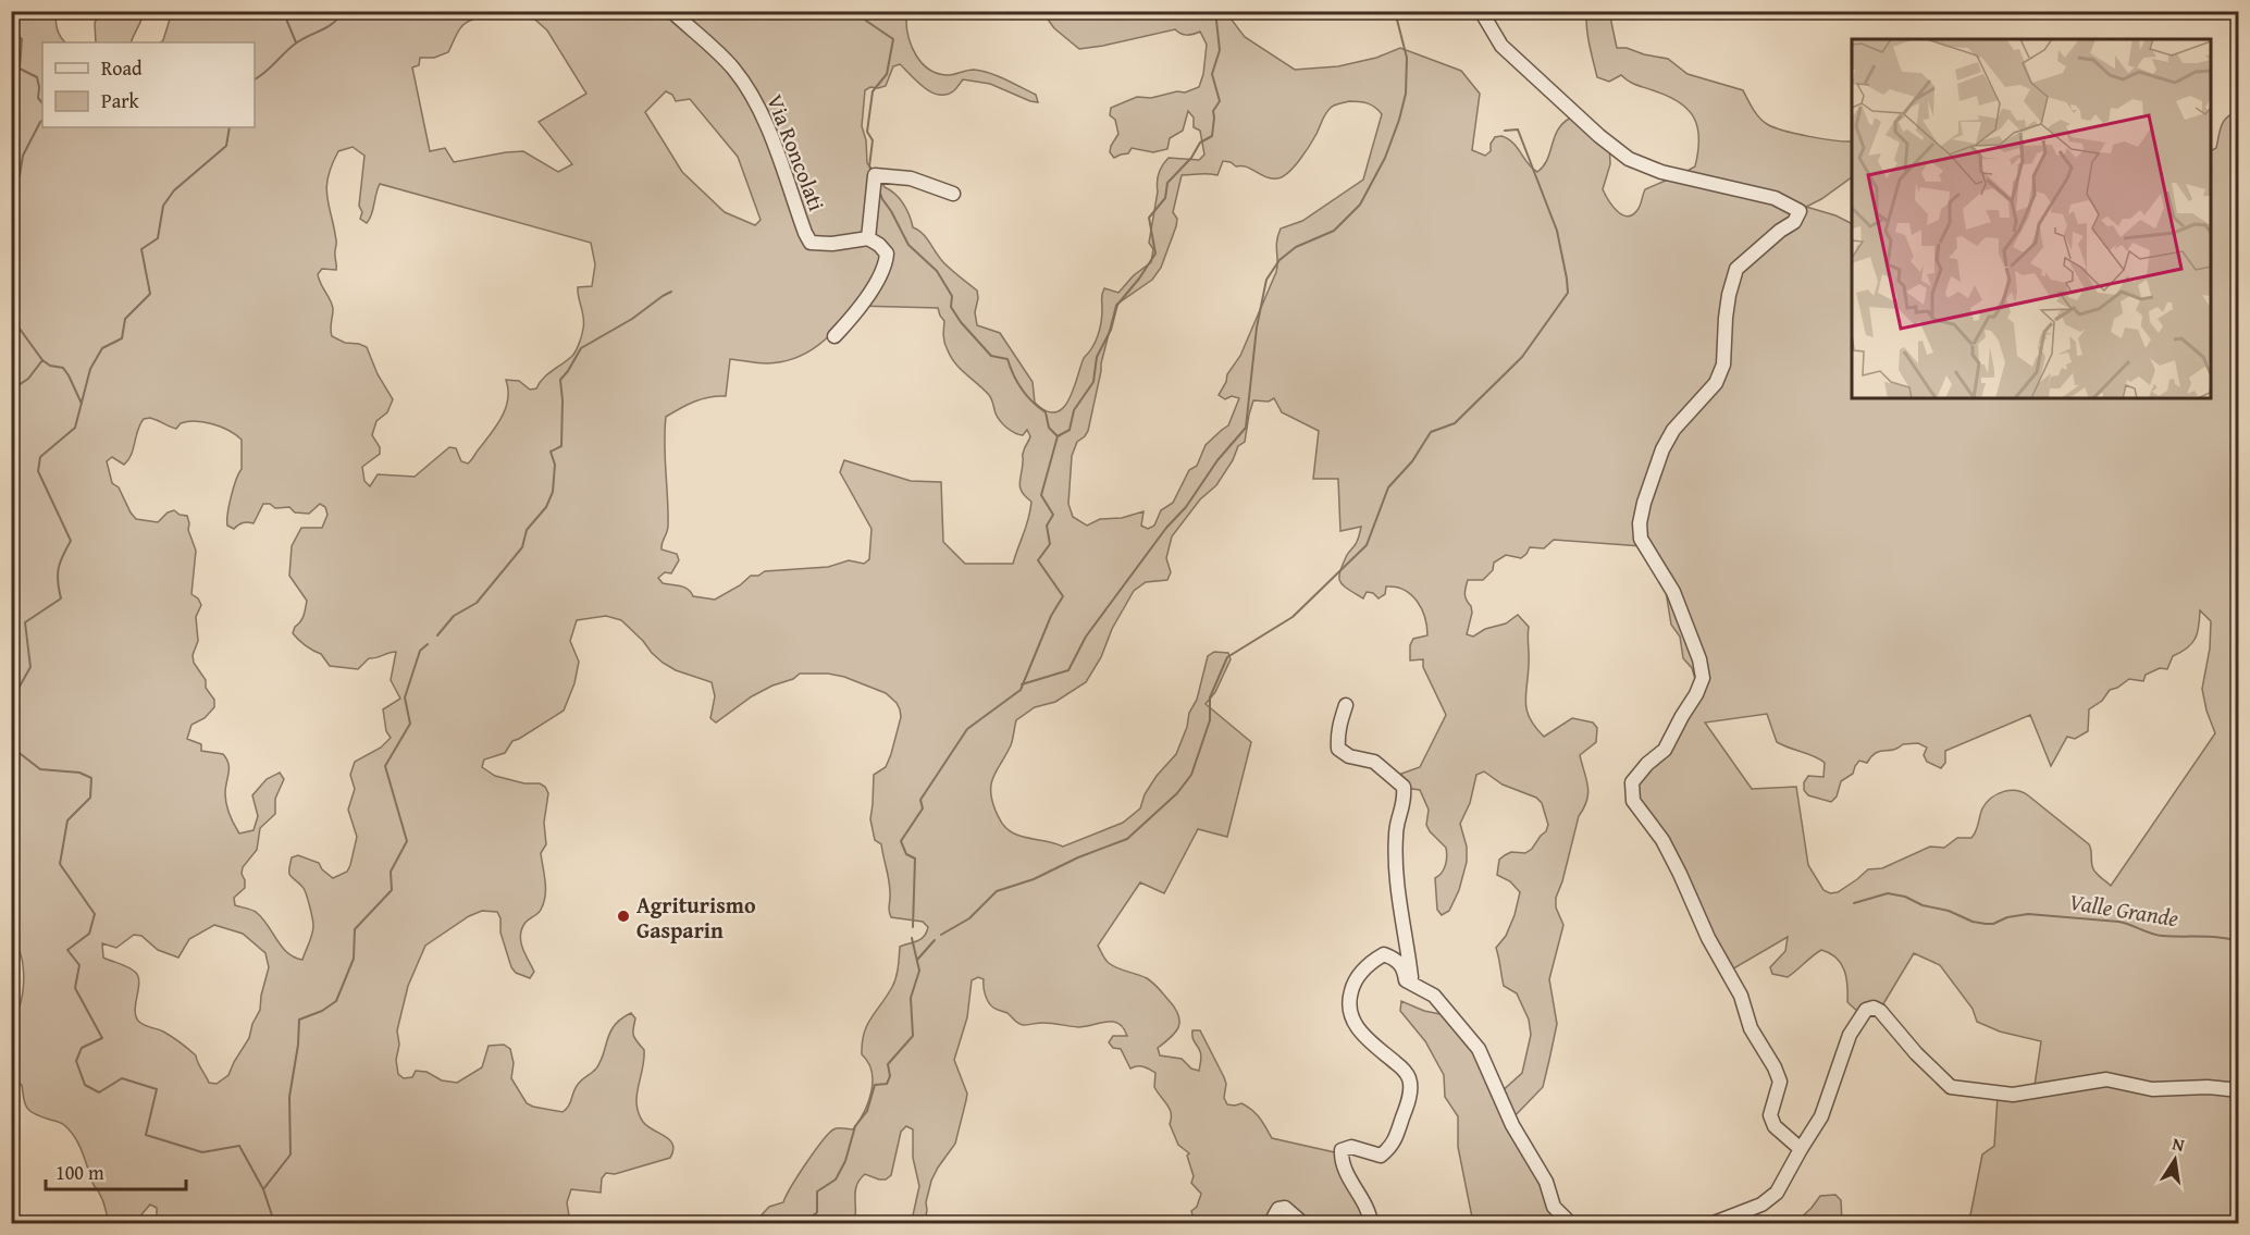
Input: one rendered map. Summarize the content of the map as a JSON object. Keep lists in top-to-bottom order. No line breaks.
{"streets":{"street":["Via Roncolati"]},"water":["Valle Grande"],"places":["Agriturismo Gasparin"],"legend":["Road","Park"],"scale_bar":"100 m","north":"top"}
